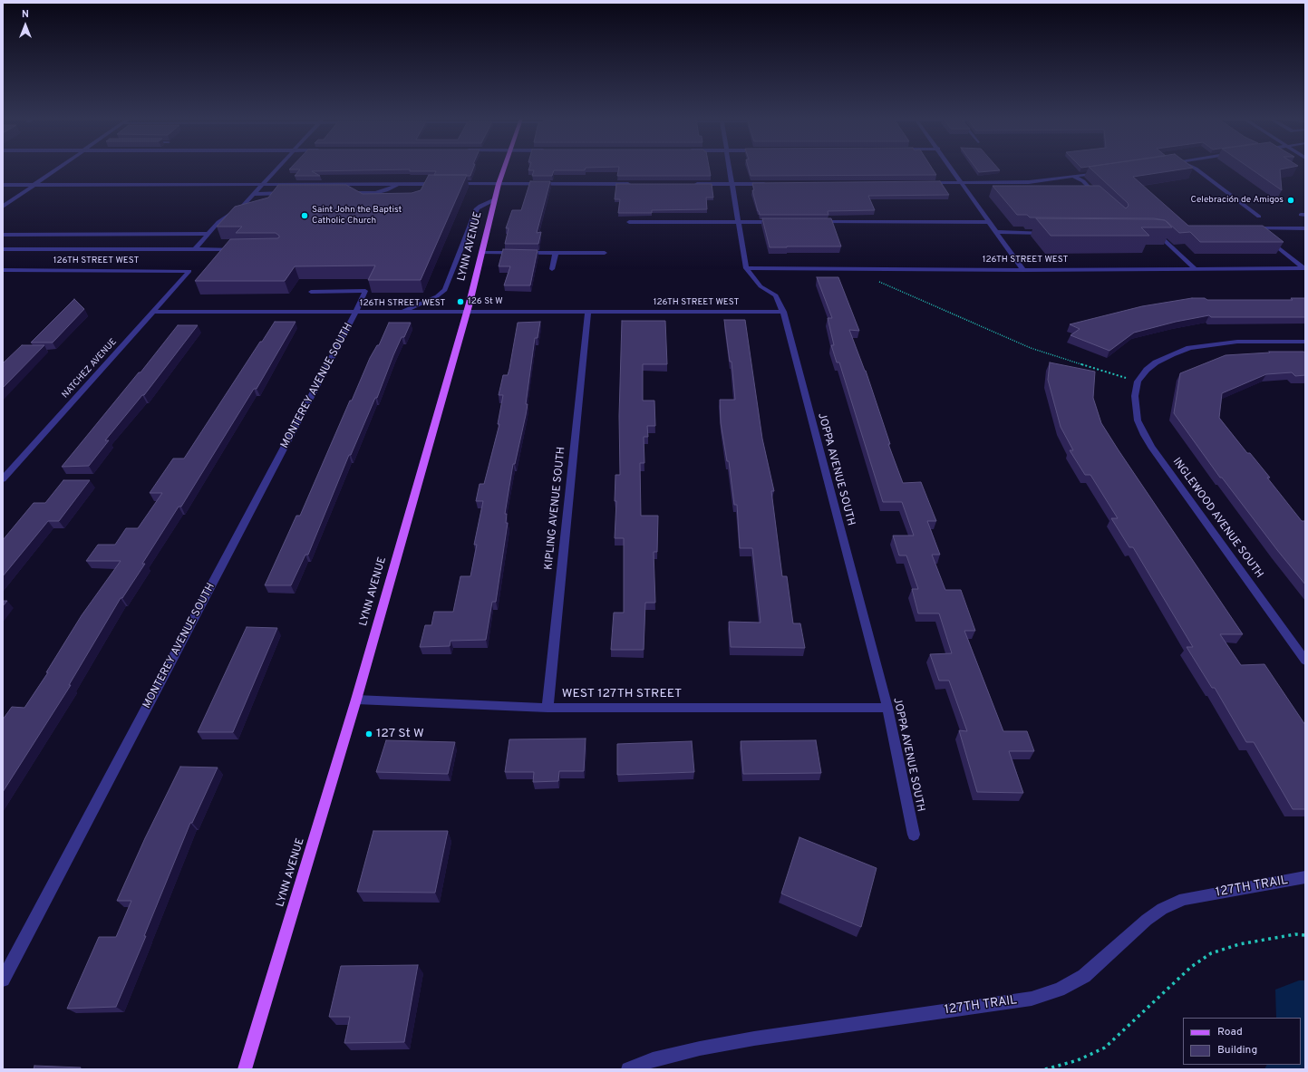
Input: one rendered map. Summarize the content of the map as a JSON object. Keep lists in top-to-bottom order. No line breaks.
{"streets":{"main road":["LYNN AVENUE"],"street":["126TH STREET WEST","NATCHEZ AVENUE","MONTEREY AVENUE SOUTH","JOPPA AVENUE SOUTH","KIPLING AVENUE SOUTH","INGLEWOOD AVENUE SOUTH","WEST 127TH STREET","127TH TRAIL"]},"crossings":[["LYNN AVENUE","126TH STREET WEST"],["LYNN AVENUE","WEST 127TH STREET"],["126TH STREET WEST","NATCHEZ AVENUE"],["126TH STREET WEST","MONTEREY AVENUE SOUTH"],["126TH STREET WEST","JOPPA AVENUE SOUTH"],["126TH STREET WEST","KIPLING AVENUE SOUTH"],["JOPPA AVENUE SOUTH","WEST 127TH STREET"],["KIPLING AVENUE SOUTH","WEST 127TH STREET"]],"places":["Celebración de Amigos","Saint John the Baptist Catholic Church","126 St W","127 St W"],"legend":["Road","Building"],"north":"top"}
